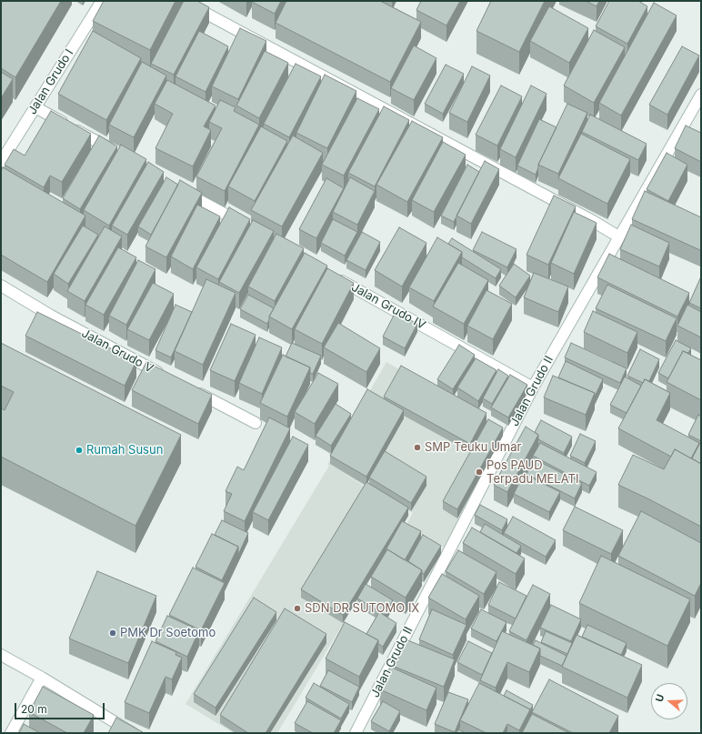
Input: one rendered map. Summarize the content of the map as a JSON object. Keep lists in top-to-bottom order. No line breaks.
{"streets":{"street":["Jalan Grudo I","Jalan Grudo IV","Jalan Grudo V","Jalan Grudo II"]},"crossings":[["Jalan Grudo IV","Jalan Grudo II"]],"places":["SMP Teuku Umar","Rumah Susun","Pos PAUD Terpadu MELATI","SDN DR SUTOMO IX","PMK Dr Soetomo"],"scale_bar":"20 m","north":"left"}
